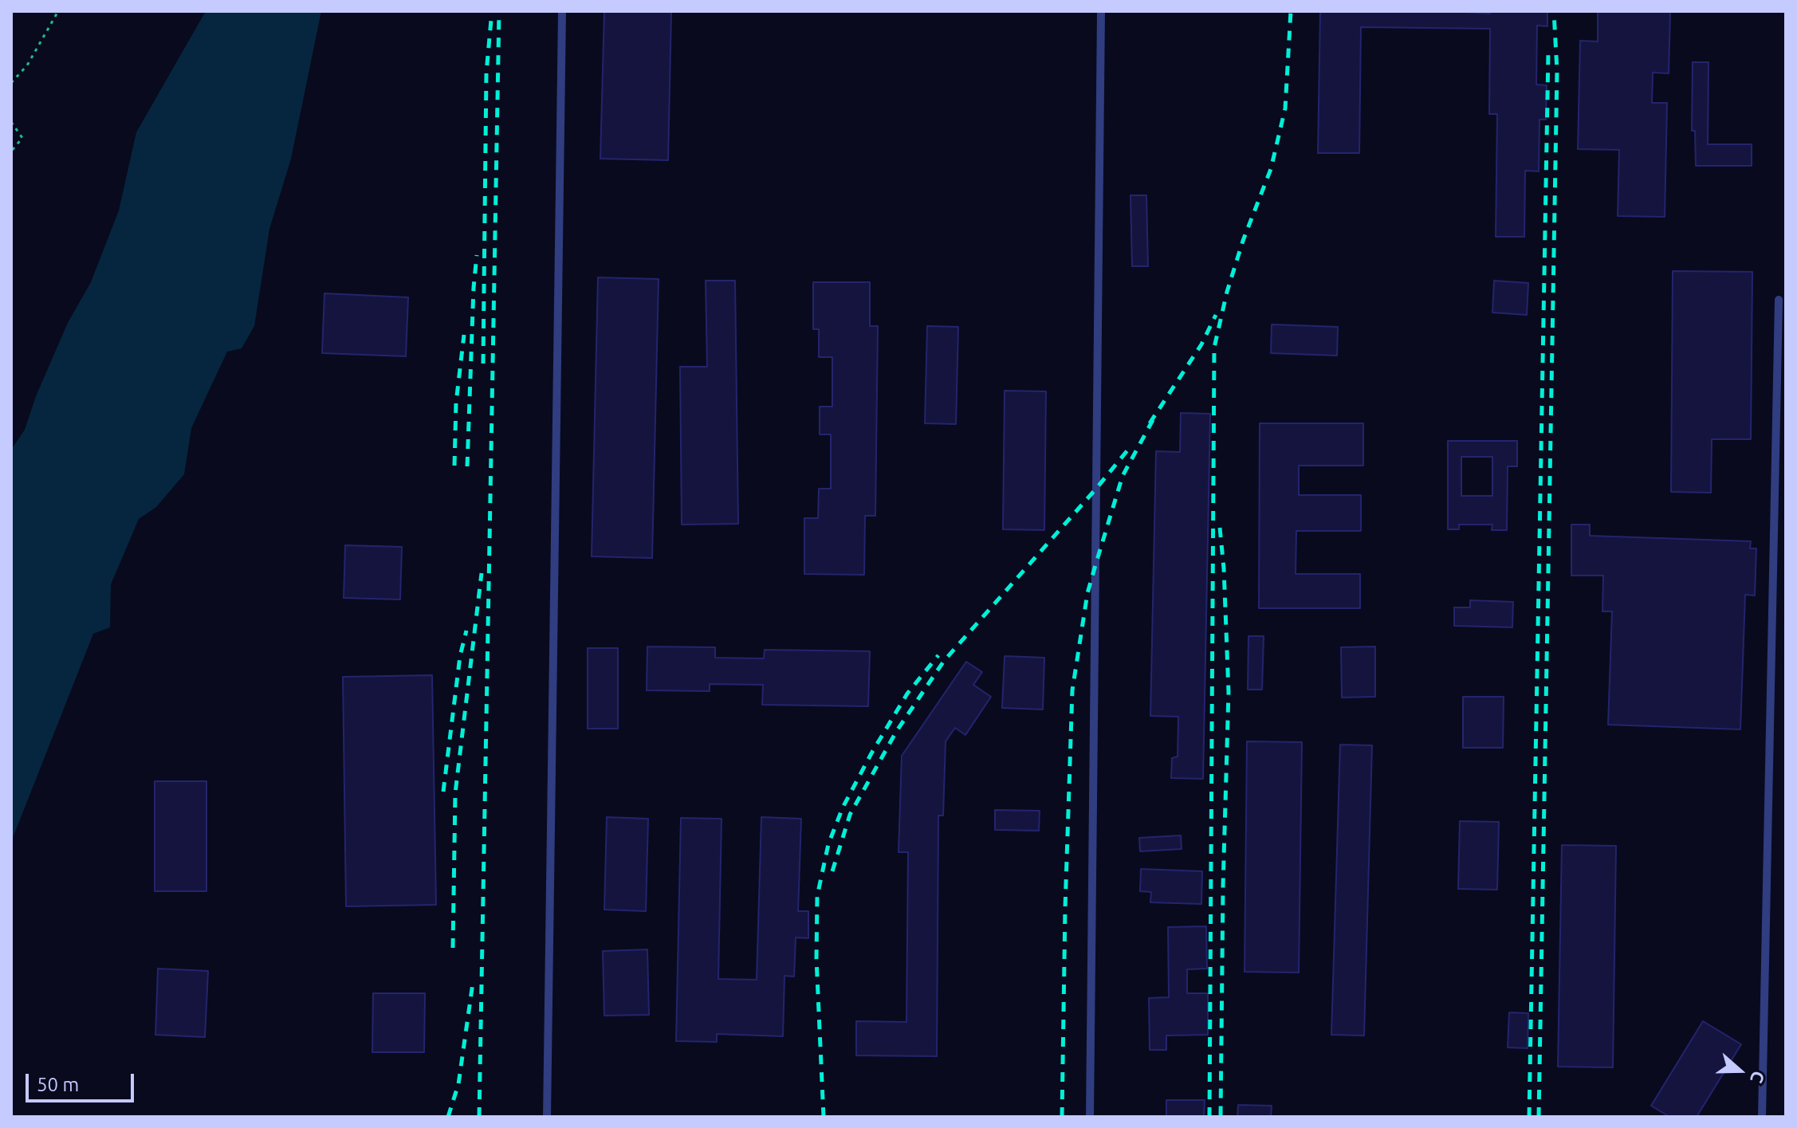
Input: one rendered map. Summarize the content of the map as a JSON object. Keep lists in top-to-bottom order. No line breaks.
{"scale_bar":"50 m","north":"right"}
